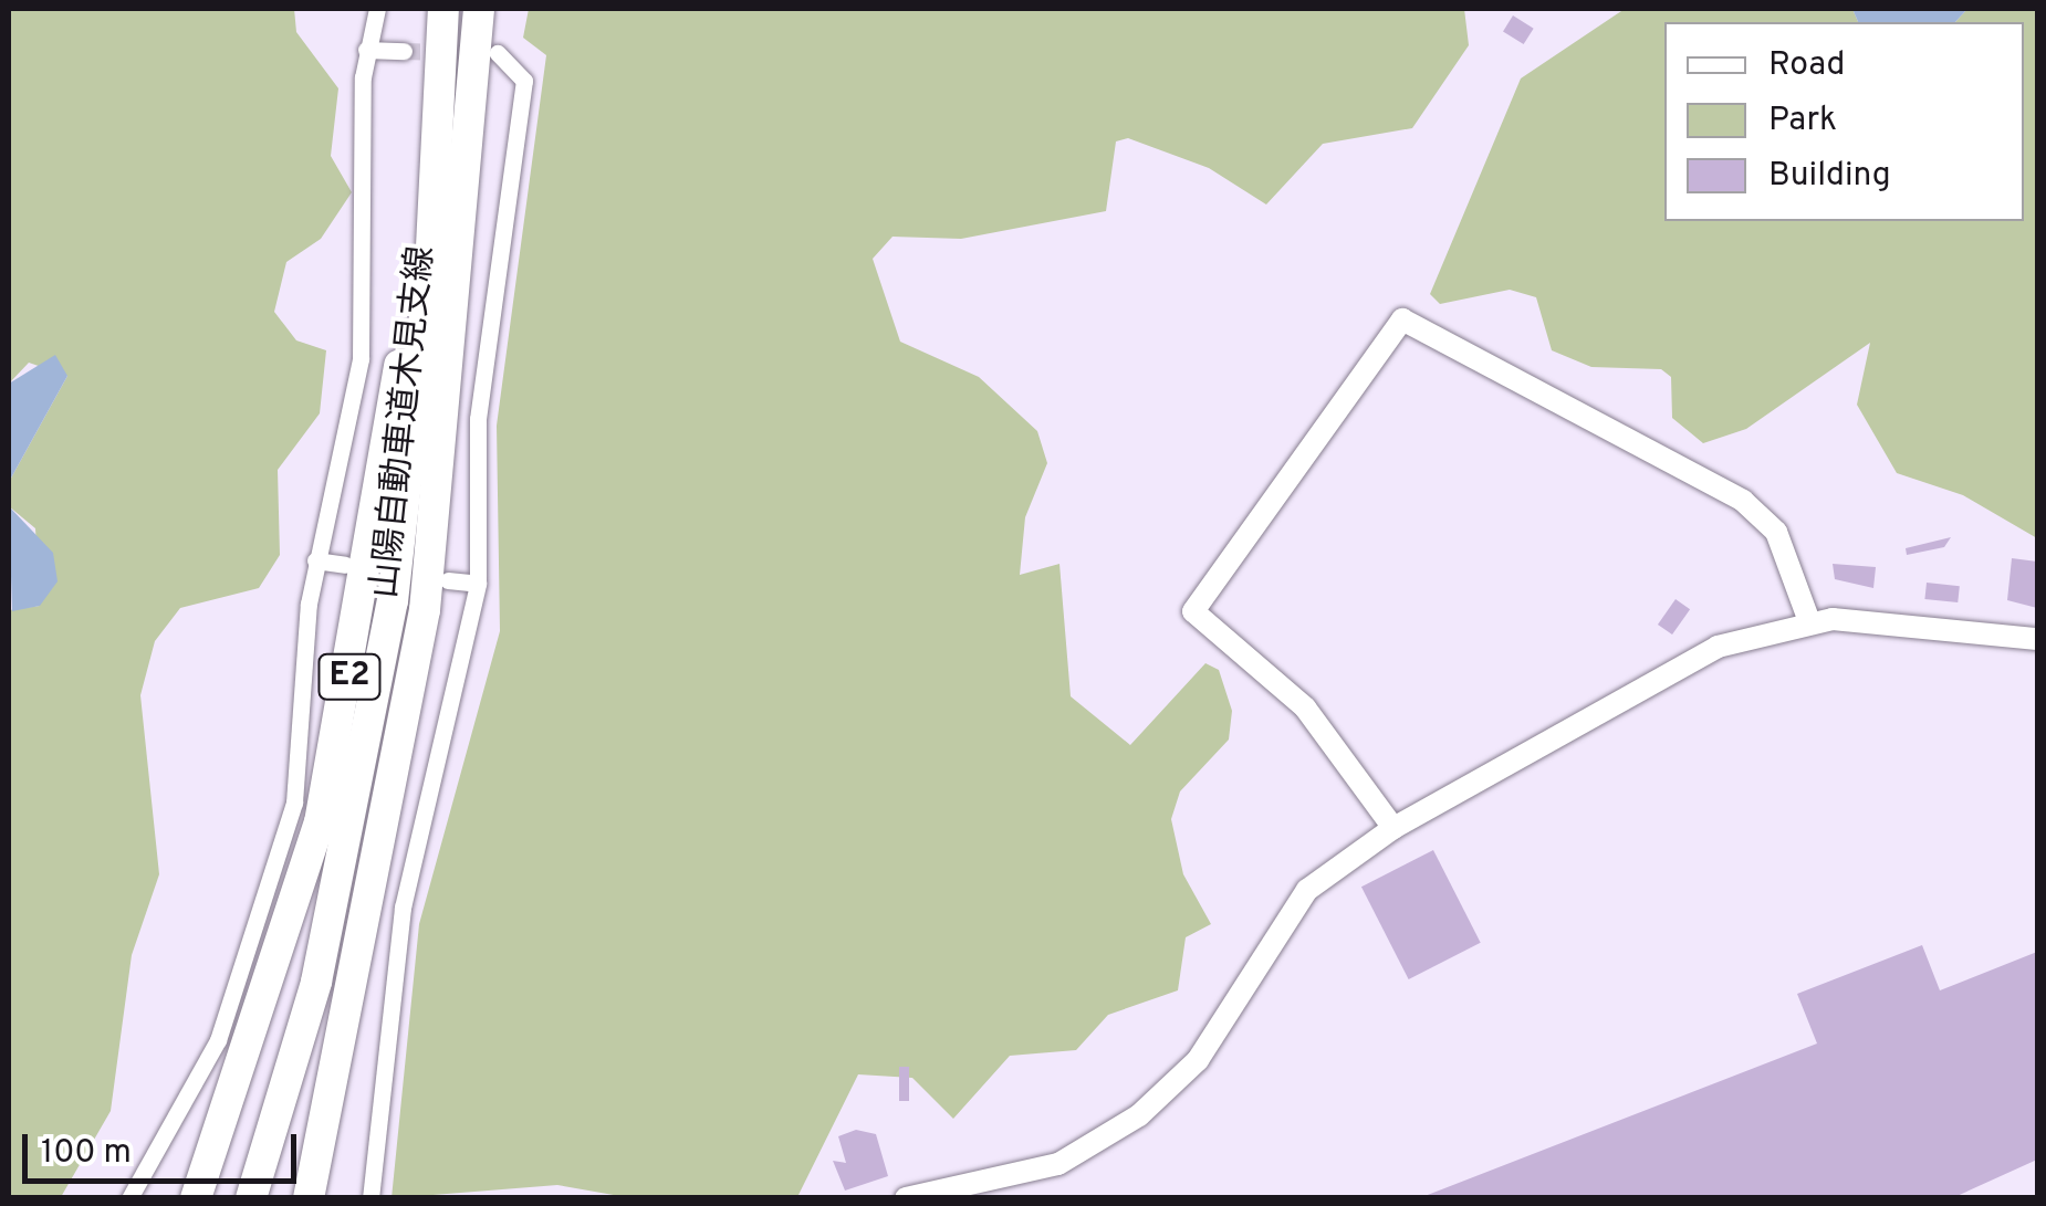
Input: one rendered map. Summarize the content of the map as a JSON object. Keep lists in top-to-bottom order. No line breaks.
{"streets":{"highway":["山陽自動車道木見支線","E2"]},"legend":["Road","Park","Building"],"scale_bar":"100 m"}
